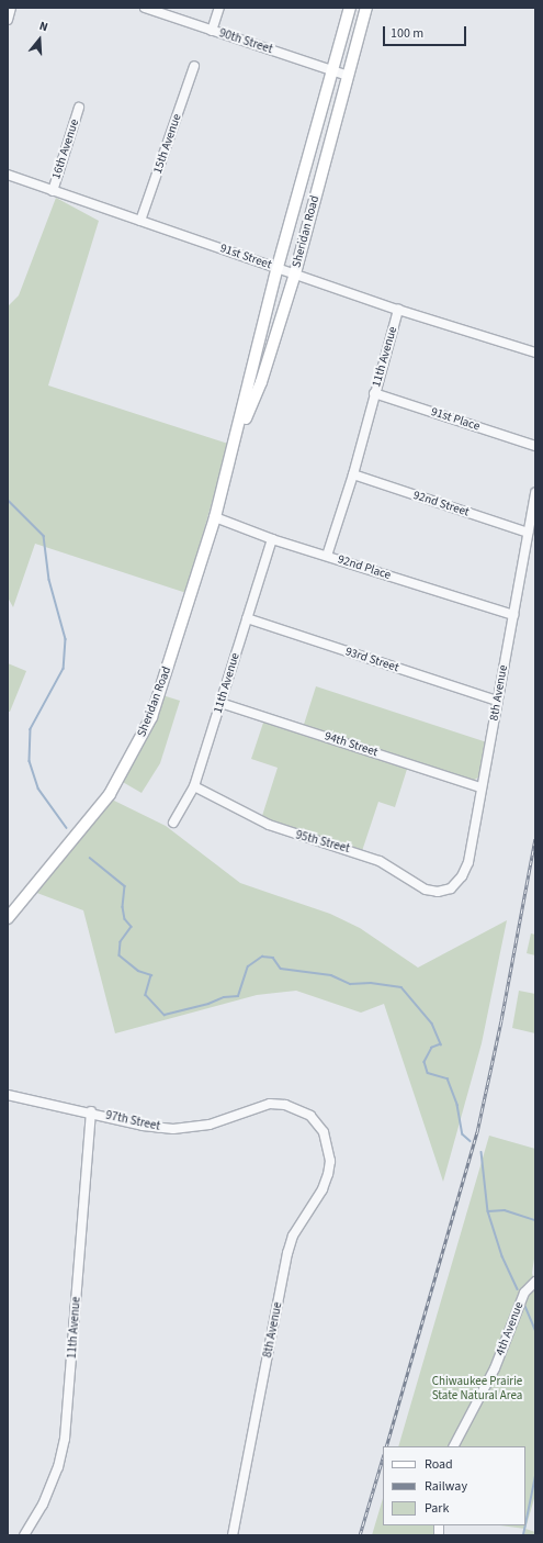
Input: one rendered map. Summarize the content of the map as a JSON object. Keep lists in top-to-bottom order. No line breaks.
{"streets":{"main road":["Sheridan Road"],"street":["90th Street","15th Avenue","16th Avenue","91st Street","11th Avenue","91st Place","92nd Street","92nd Place","93rd Street","8th Avenue","94th Street","95th Street","97th Street","4th Avenue"]},"crossings":[["90th Street","Sheridan Road"],["15th Avenue","91st Street"],["16th Avenue","91st Street"],["Sheridan Road","91st Street"],["Sheridan Road","92nd Place"],["91st Street","11th Avenue"],["11th Avenue","91st Place"],["11th Avenue","92nd Street"],["11th Avenue","92nd Place"],["11th Avenue","93rd Street"],["11th Avenue","94th Street"],["11th Avenue","95th Street"],["11th Avenue","97th Street"],["92nd Street","8th Avenue"],["92nd Place","8th Avenue"],["93rd Street","8th Avenue"],["8th Avenue","94th Street"],["8th Avenue","95th Street"],["8th Avenue","97th Street"]],"parks":["Chiwaukee Prairie State Natural Area"],"legend":["Road","Railway","Park"],"scale_bar":"100 m","north":"top"}
